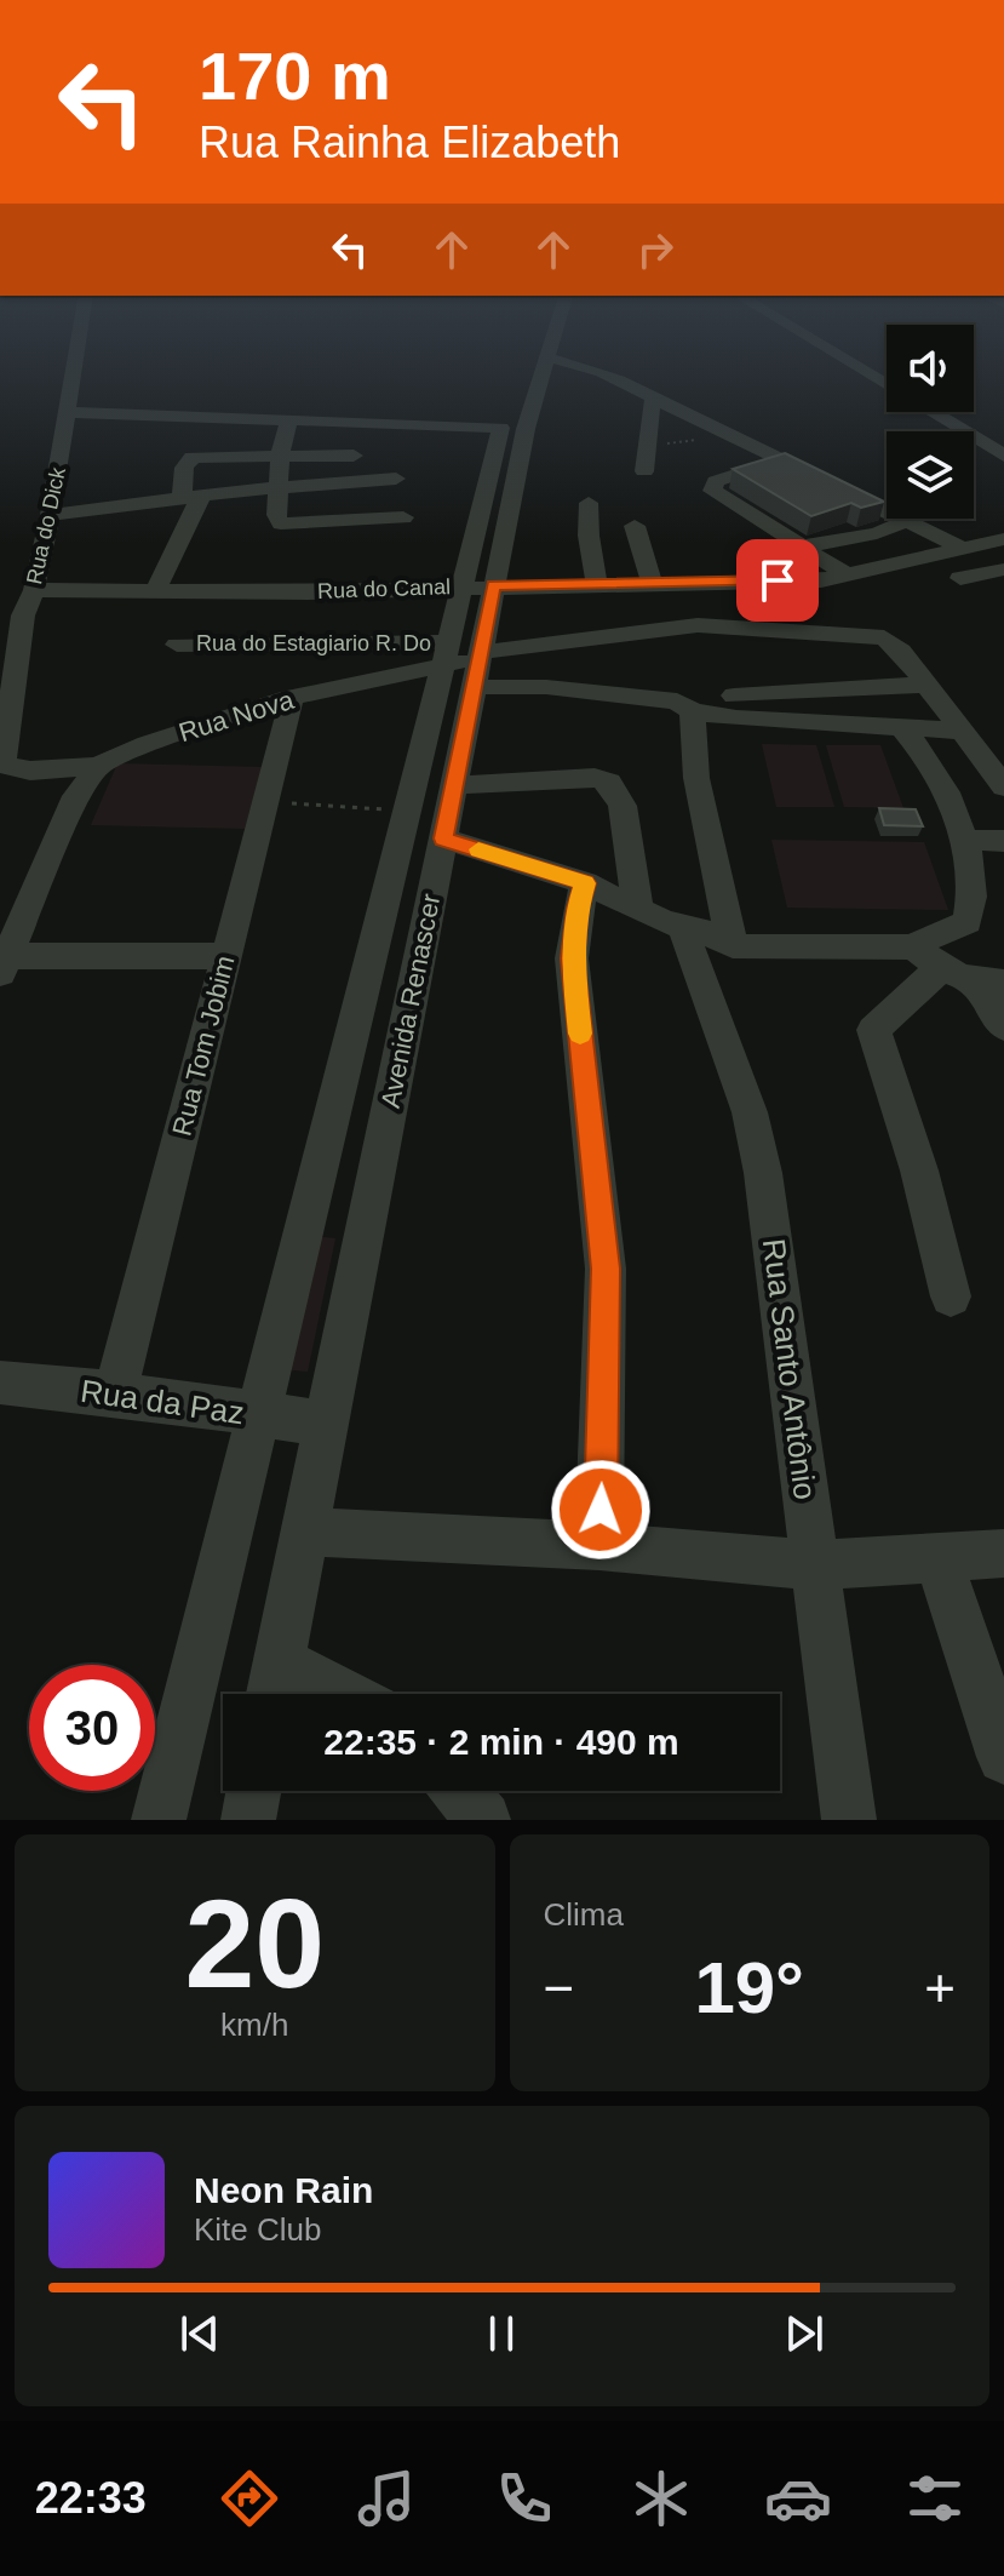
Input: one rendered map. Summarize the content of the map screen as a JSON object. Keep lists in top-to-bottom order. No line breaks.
{"streets":{"street":["Rua do Dick","Rua do Canal","Rua do Estagiario R. Do","Rua Nova","Avenida Renascer","Rua Tom Jobim","Rua Santo Antônio","Rua da Paz"]},"crossings":[["Rua do Dick","Rua do Canal"],["Rua do Dick","Rua Nova"],["Rua do Canal","Avenida Renascer"],["Rua do Estagiario R. Do","Rua Nova"],["Rua do Estagiario R. Do","Avenida Renascer"],["Rua Nova","Avenida Renascer"],["Rua Nova","Rua Tom Jobim"],["Avenida Renascer","Rua da Paz"],["Rua Tom Jobim","Rua da Paz"]],"page":{"turn":["170 m","Rua Rainha Elizabeth"],"limit":"30","trip":"22:35 · 2 min · 490 m","tile":[["20","km/h"],"Clima"],"heat":["−","19°","+"],"song":["Neon Rain","Kite Club"],"tabs":"22:33"}}
